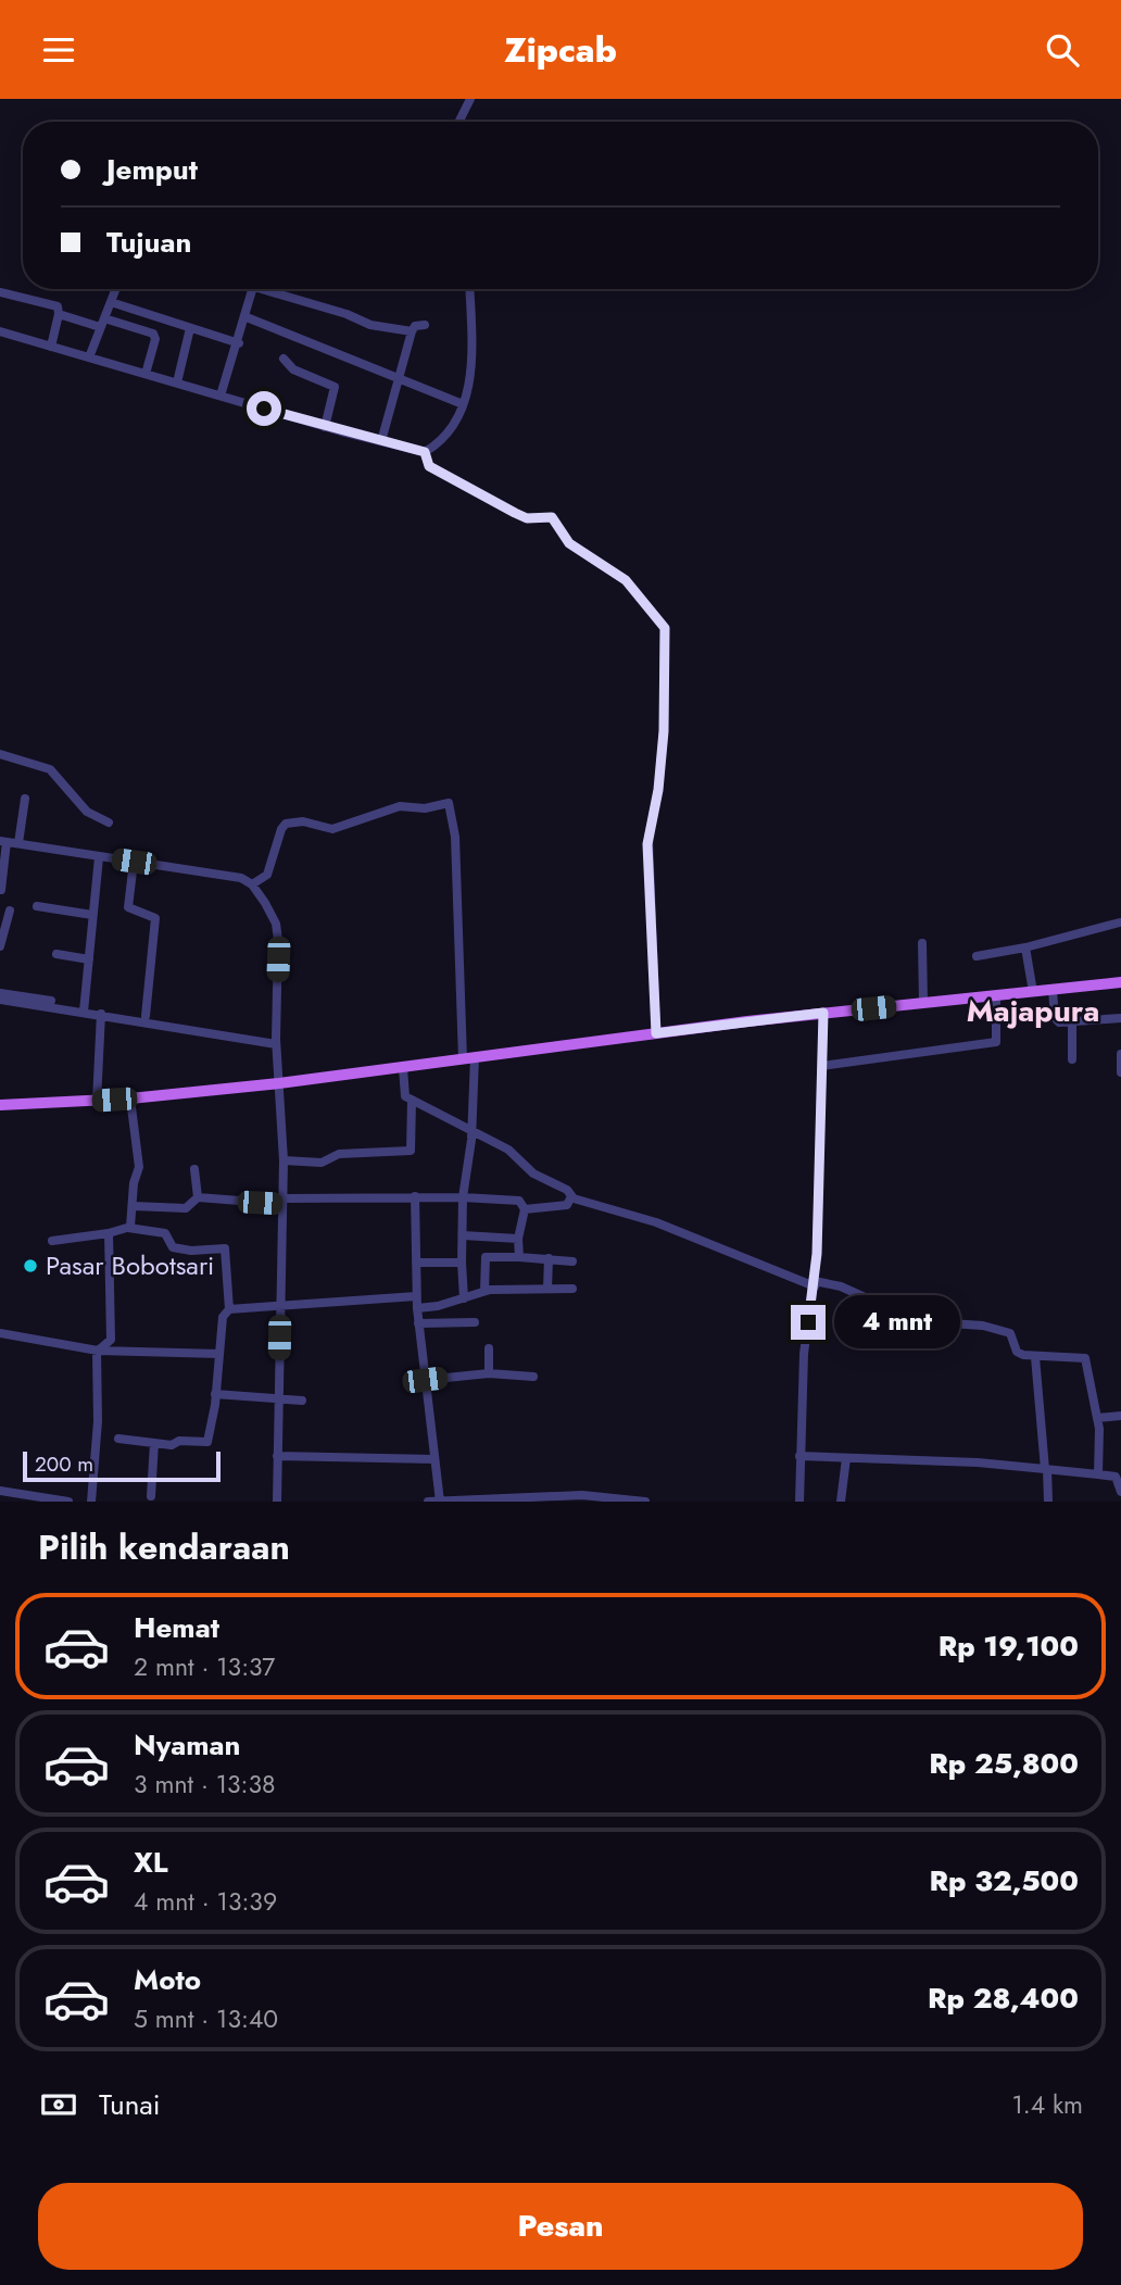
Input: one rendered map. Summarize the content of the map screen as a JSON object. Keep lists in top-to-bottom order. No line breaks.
{"districts":["Majapura"],"places":["Pasar Bobotsari"],"scale_bar":"200 m","page":{"header":"Zipcab","banner":["Jemput","Tujuan"],"bubble":"4 mnt","scale":"200 m","heading":"Pilih kendaraan","list":[{"name":"Hemat","note":"2 mnt · 13:37","value":"Rp 19,100"},{"name":"Nyaman","note":"3 mnt · 13:38","value":"Rp 25,800"},{"name":"XL","note":"4 mnt · 13:39","value":"Rp 32,500"},{"name":"Moto","note":"5 mnt · 13:40","value":"Rp 28,400"}],"pay":["Tunai","1.4 km"],"buttons":"Pesan"}}
